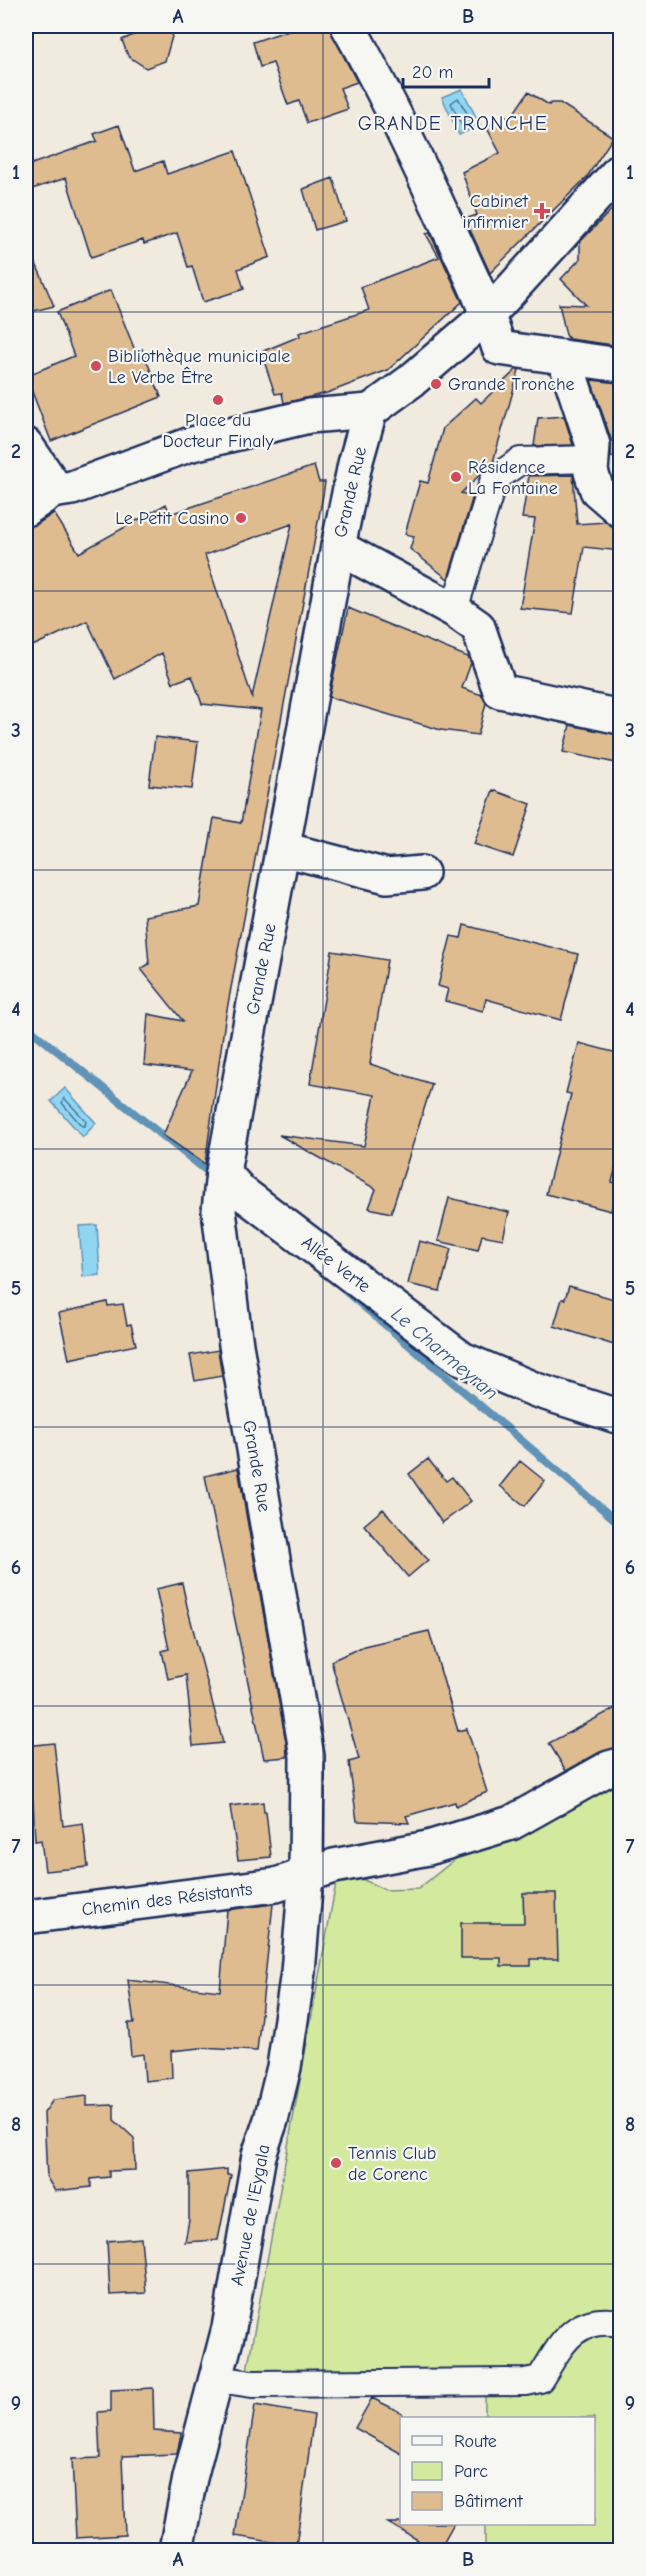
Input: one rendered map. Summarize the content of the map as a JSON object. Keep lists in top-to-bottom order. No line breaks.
{"streets":{"street":["Grande Rue","Allée Verte","Chemin des Résistants","Avenue de l'Eygala"]},"crossings":[["Grande Rue","Allée Verte"],["Grande Rue","Chemin des Résistants"],["Grande Rue","Avenue de l'Eygala"],["Chemin des Résistants","Avenue de l'Eygala"]],"districts":["GRANDE TRONCHE"],"water":["Le Charmeyran"],"places":{"health":["Cabinet infirmier"],"other":["Bibliothèque municipale Le Verbe Être","Grande Tronche","Place du Docteur Finaly","Résidence La Fontaine","Le Petit Casino","Tennis Club de Corenc"]},"legend":["Route","Parc","Bâtiment"],"scale_bar":"20 m","grid":{"columns":["A","B"],"rows":["1","2","3","4","5","6","7","8","9"]}}
